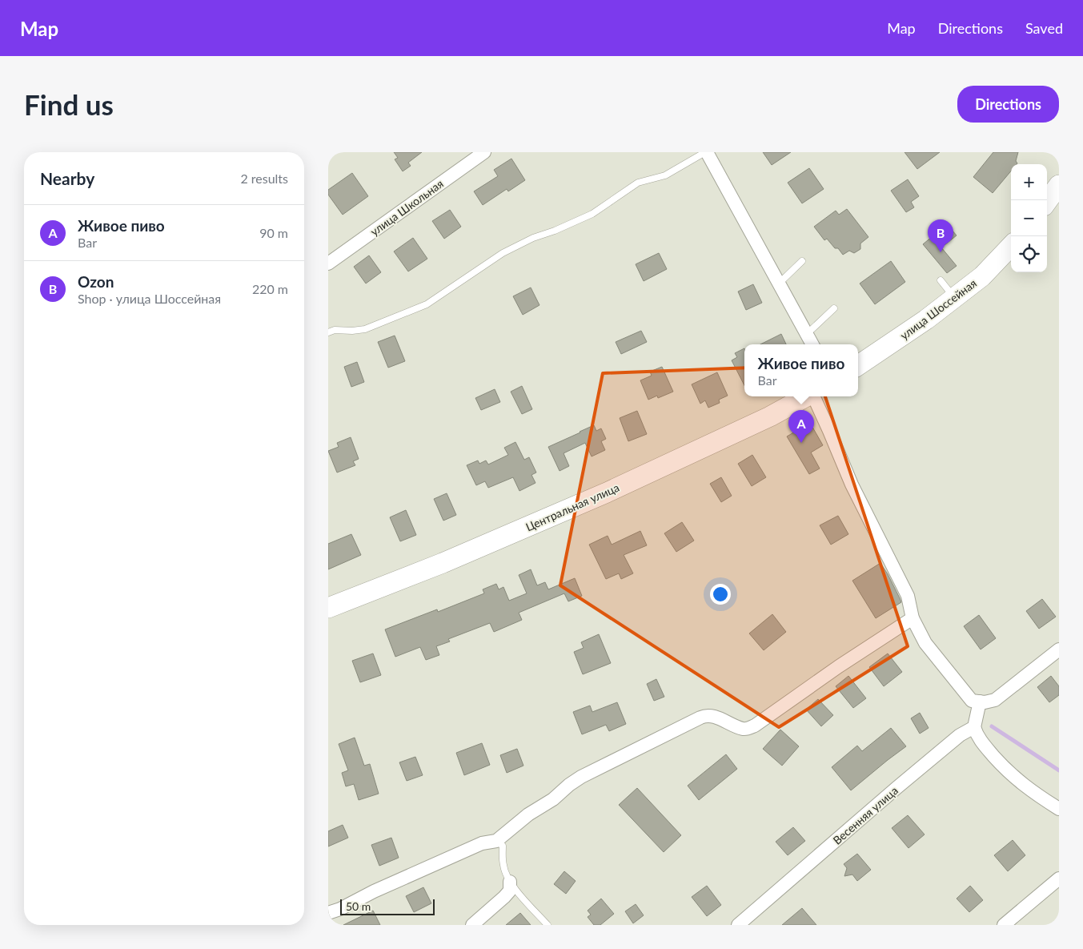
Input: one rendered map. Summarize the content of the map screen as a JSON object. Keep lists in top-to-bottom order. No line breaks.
{"streets":{"main road":["улица Шоссейная","Центральная улица"],"street":["улица Школьная","Весенняя улица"]},"scale_bar":"50 m","page":{"header":"Map","nav":["Map","Directions","Saved"],"buttons":"Directions","title":"Find us","heading":["Nearby","2 results"],"map_buttons":["+","−"],"list":[{"mark":"A","name":"Живое пиво","note":"Bar","value":"90 m"},{"mark":"B","name":"Ozon","note":"Shop · улица Шоссейная","value":"220 m"}],"pins":["B","A"],"popup":["Живое пиво","Bar"],"scale":"50 m"}}
